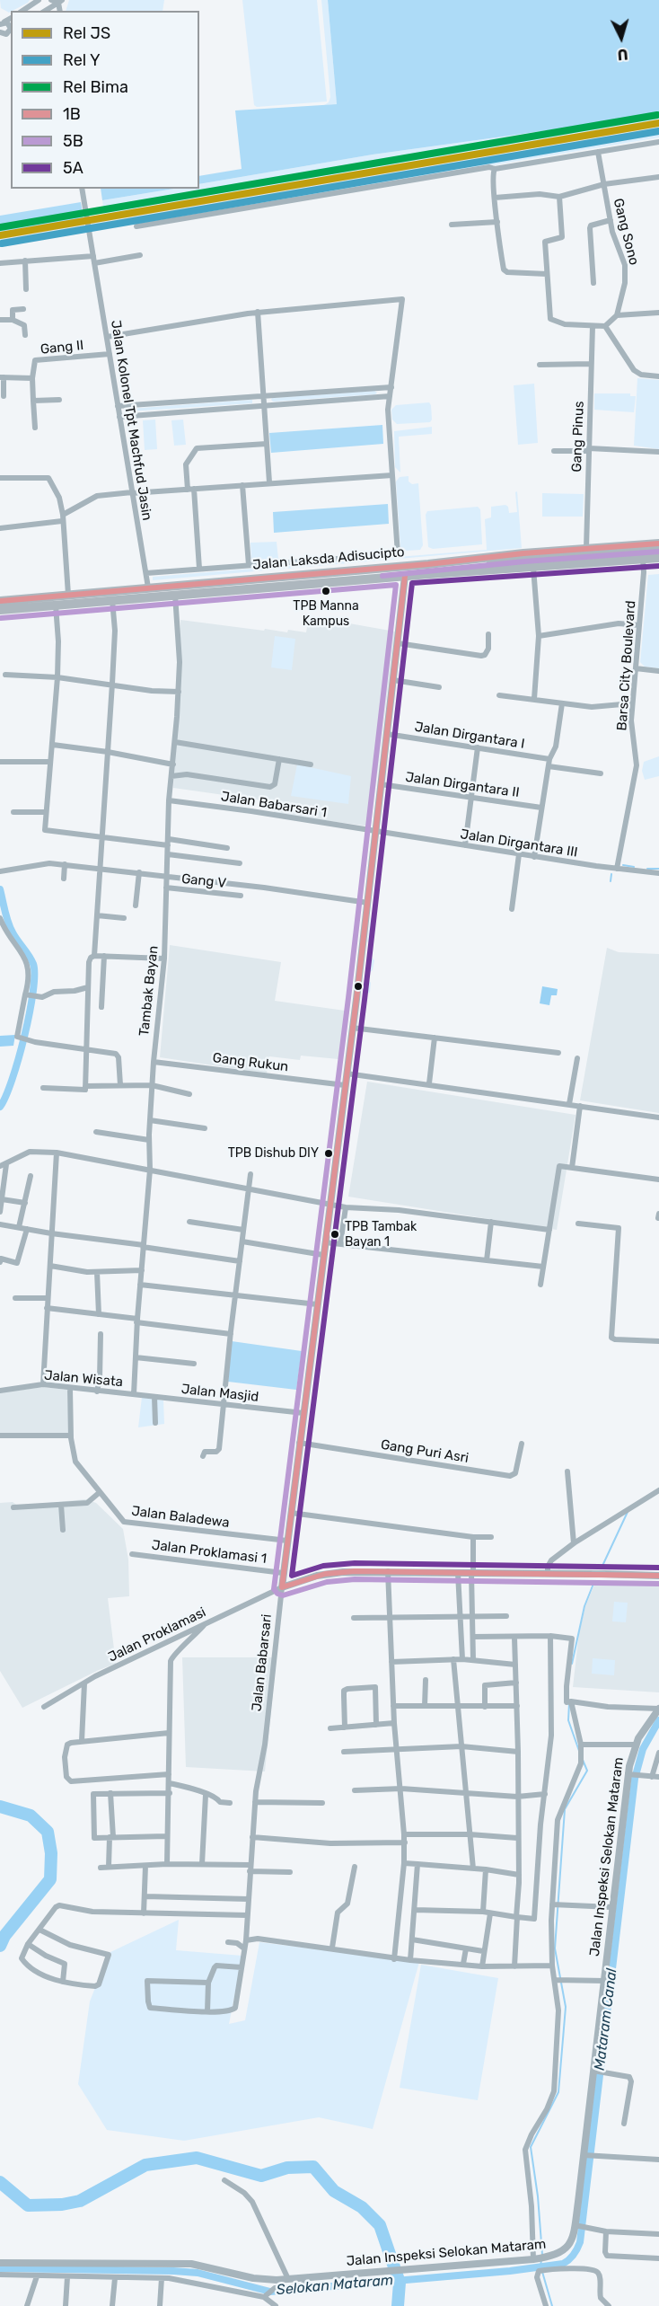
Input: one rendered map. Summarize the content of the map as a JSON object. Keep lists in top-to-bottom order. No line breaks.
{"streets":{"highway":["Jalan Laksda Adisucipto"],"street":["Gang Sono","Gang II","Jalan Kolonel Tpt Machfud Jasin","Gang Pinus","Barsa City Boulevard","Jalan Dirgantara I","Jalan Dirgantara II","Jalan Babarsari 1","Jalan Dirgantara III","Gang V","Tambak Bayan","Gang Rukun","Jalan Wisata","Jalan Masjid","Gang Puri Asri","Jalan Baladewa","Jalan Proklamasi 1","Jalan Proklamasi","Jalan Babarsari","Jalan Inspeksi Selokan Mataram"]},"crossings":[["Gang II","Jalan Kolonel Tpt Machfud Jasin"],["Jalan Kolonel Tpt Machfud Jasin","Jalan Laksda Adisucipto"],["Gang Pinus","Jalan Laksda Adisucipto"],["Jalan Laksda Adisucipto","Barsa City Boulevard"],["Jalan Laksda Adisucipto","Tambak Bayan"],["Jalan Laksda Adisucipto","Jalan Babarsari"],["Barsa City Boulevard","Jalan Dirgantara III"],["Jalan Dirgantara I","Jalan Babarsari"],["Jalan Dirgantara II","Jalan Babarsari"],["Jalan Babarsari 1","Jalan Dirgantara III"],["Jalan Babarsari 1","Tambak Bayan"],["Jalan Babarsari 1","Jalan Babarsari"],["Jalan Dirgantara III","Jalan Babarsari"],["Gang V","Tambak Bayan"],["Tambak Bayan","Gang Rukun"],["Gang Rukun","Jalan Babarsari"],["Jalan Wisata","Jalan Masjid"],["Jalan Wisata","Jalan Baladewa"],["Jalan Masjid","Jalan Babarsari"],["Gang Puri Asri","Jalan Babarsari"],["Jalan Baladewa","Jalan Babarsari"],["Jalan Proklamasi 1","Jalan Babarsari"],["Jalan Proklamasi","Jalan Babarsari"]],"water":["Mataram Canal","Selokan Mataram"],"places":["TPB Manna Kampus","TPB Dishub DIY","TPB Tambak Bayan 1"],"lines":["rail line Bima","rail line JS","rail line Y","transit line 1B","transit line 5B","transit line 5A"],"legend":["Rel JS","Rel Y","Rel Bima","1B","5B","5A"],"north":"bottom"}
